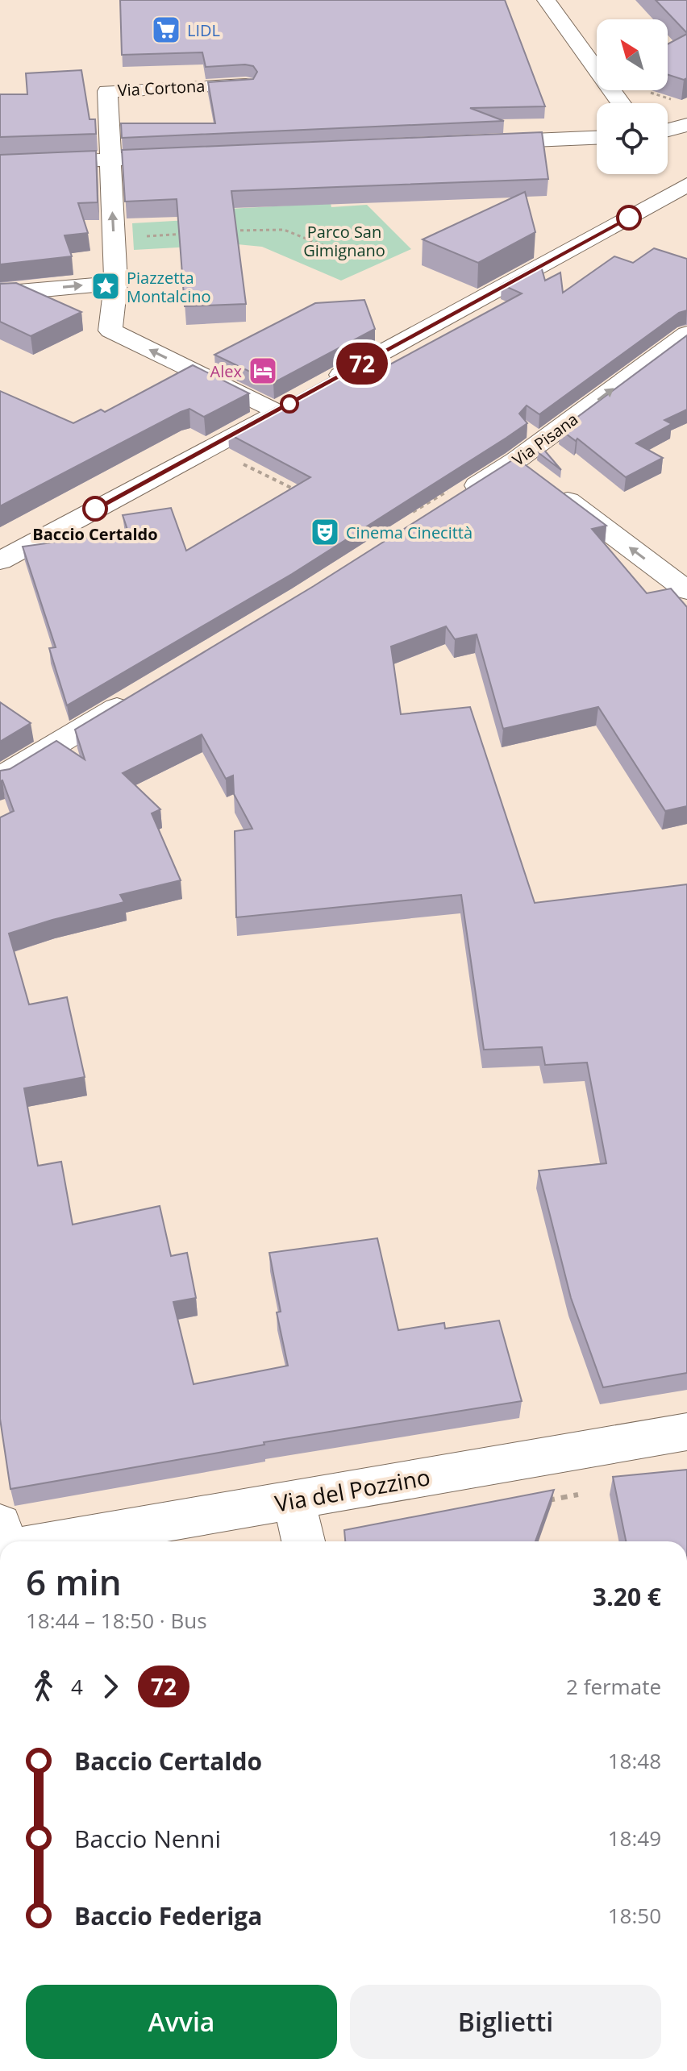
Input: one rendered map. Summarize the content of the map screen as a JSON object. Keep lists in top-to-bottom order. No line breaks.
{"streets":{"street":["Via Cortona","Via Pisana","Via del Pozzino"]},"parks":["Parco San Gimignano"],"places":{"supermarket":["LIDL"],"place":["Piazzetta Montalcino"],"hotel":["Alex"],"other":["Baccio Certaldo"],"theatre":["Cinema Cinecittà"]},"lines":["bus line 72"],"north":"top left","page":{"on_map":"72","heading":["6 min","18:44 – 18:50 · Bus","3.20 €"],"legs":["4","72","2 fermate"],"list":[{"name":"Baccio Certaldo","value":"18:48"},{"name":"Baccio Nenni","value":"18:49"},{"name":"Baccio Federiga","value":"18:50"}],"buttons":["Avvia","Biglietti"]}}
